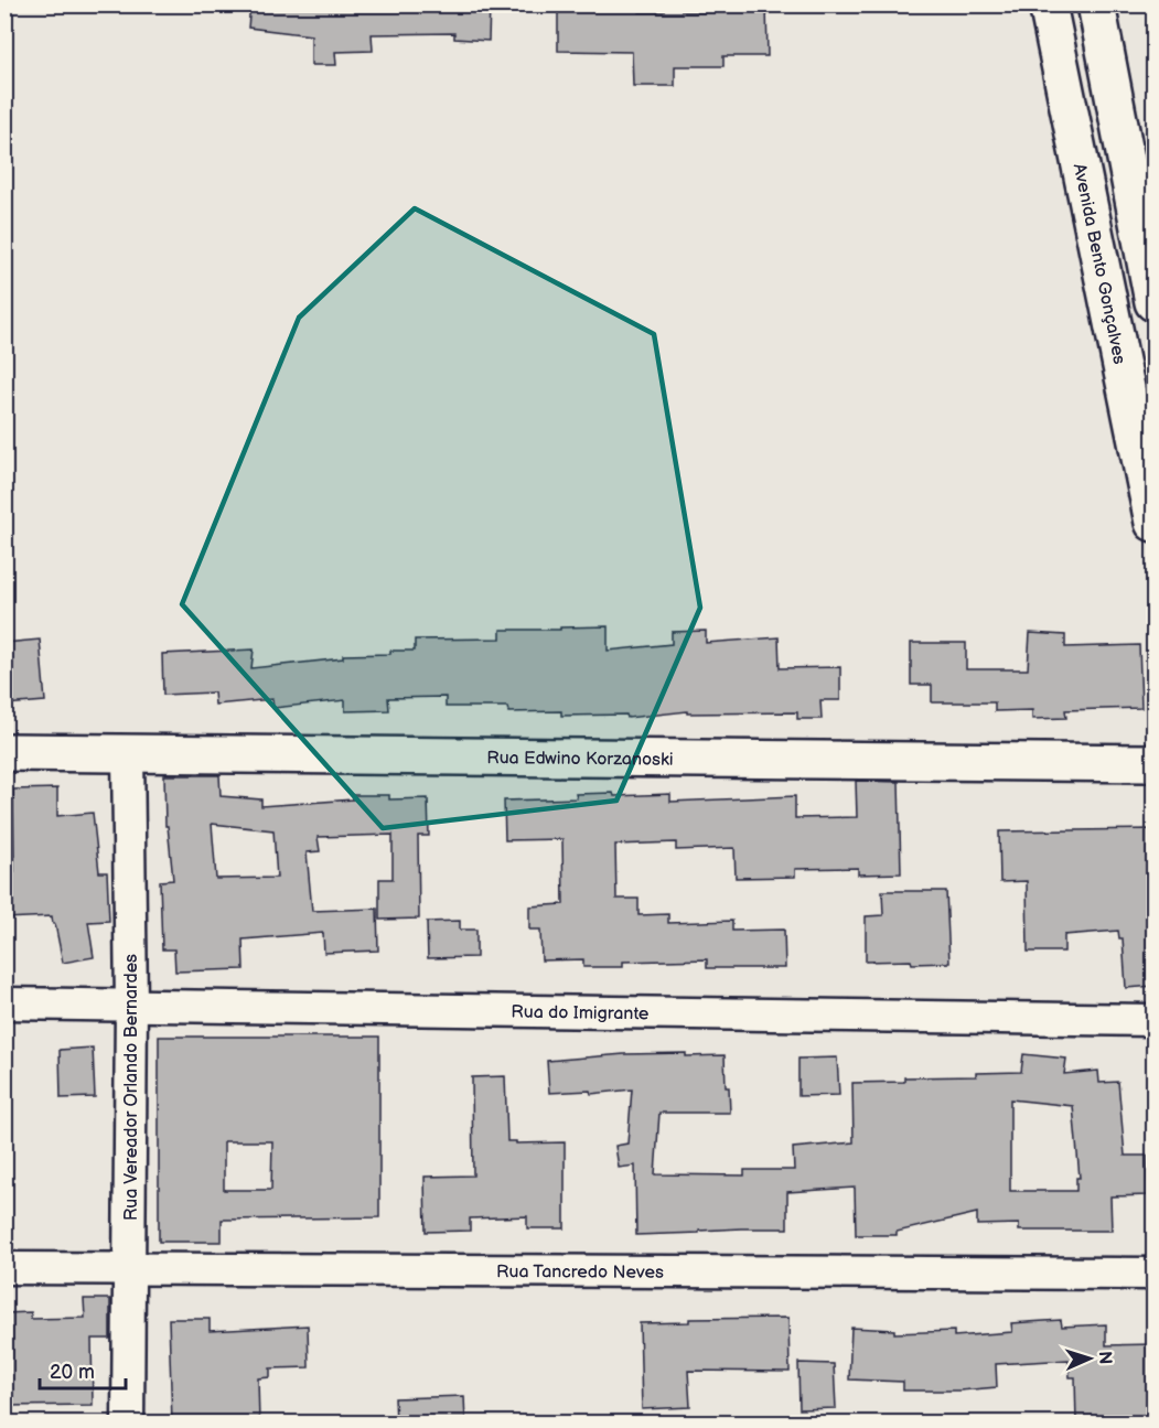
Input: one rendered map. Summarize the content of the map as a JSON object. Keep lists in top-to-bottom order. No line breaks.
{"streets":{"street":["Avenida Bento Gonçalves","Rua Edwino Korzanoski","Rua do Imigrante","Rua Vereador Orlando Bernardes","Rua Tancredo Neves"]},"crossings":[["Rua Edwino Korzanoski","Rua Vereador Orlando Bernardes"],["Rua do Imigrante","Rua Vereador Orlando Bernardes"],["Rua Vereador Orlando Bernardes","Rua Tancredo Neves"]],"scale_bar":"20 m","north":"right"}
